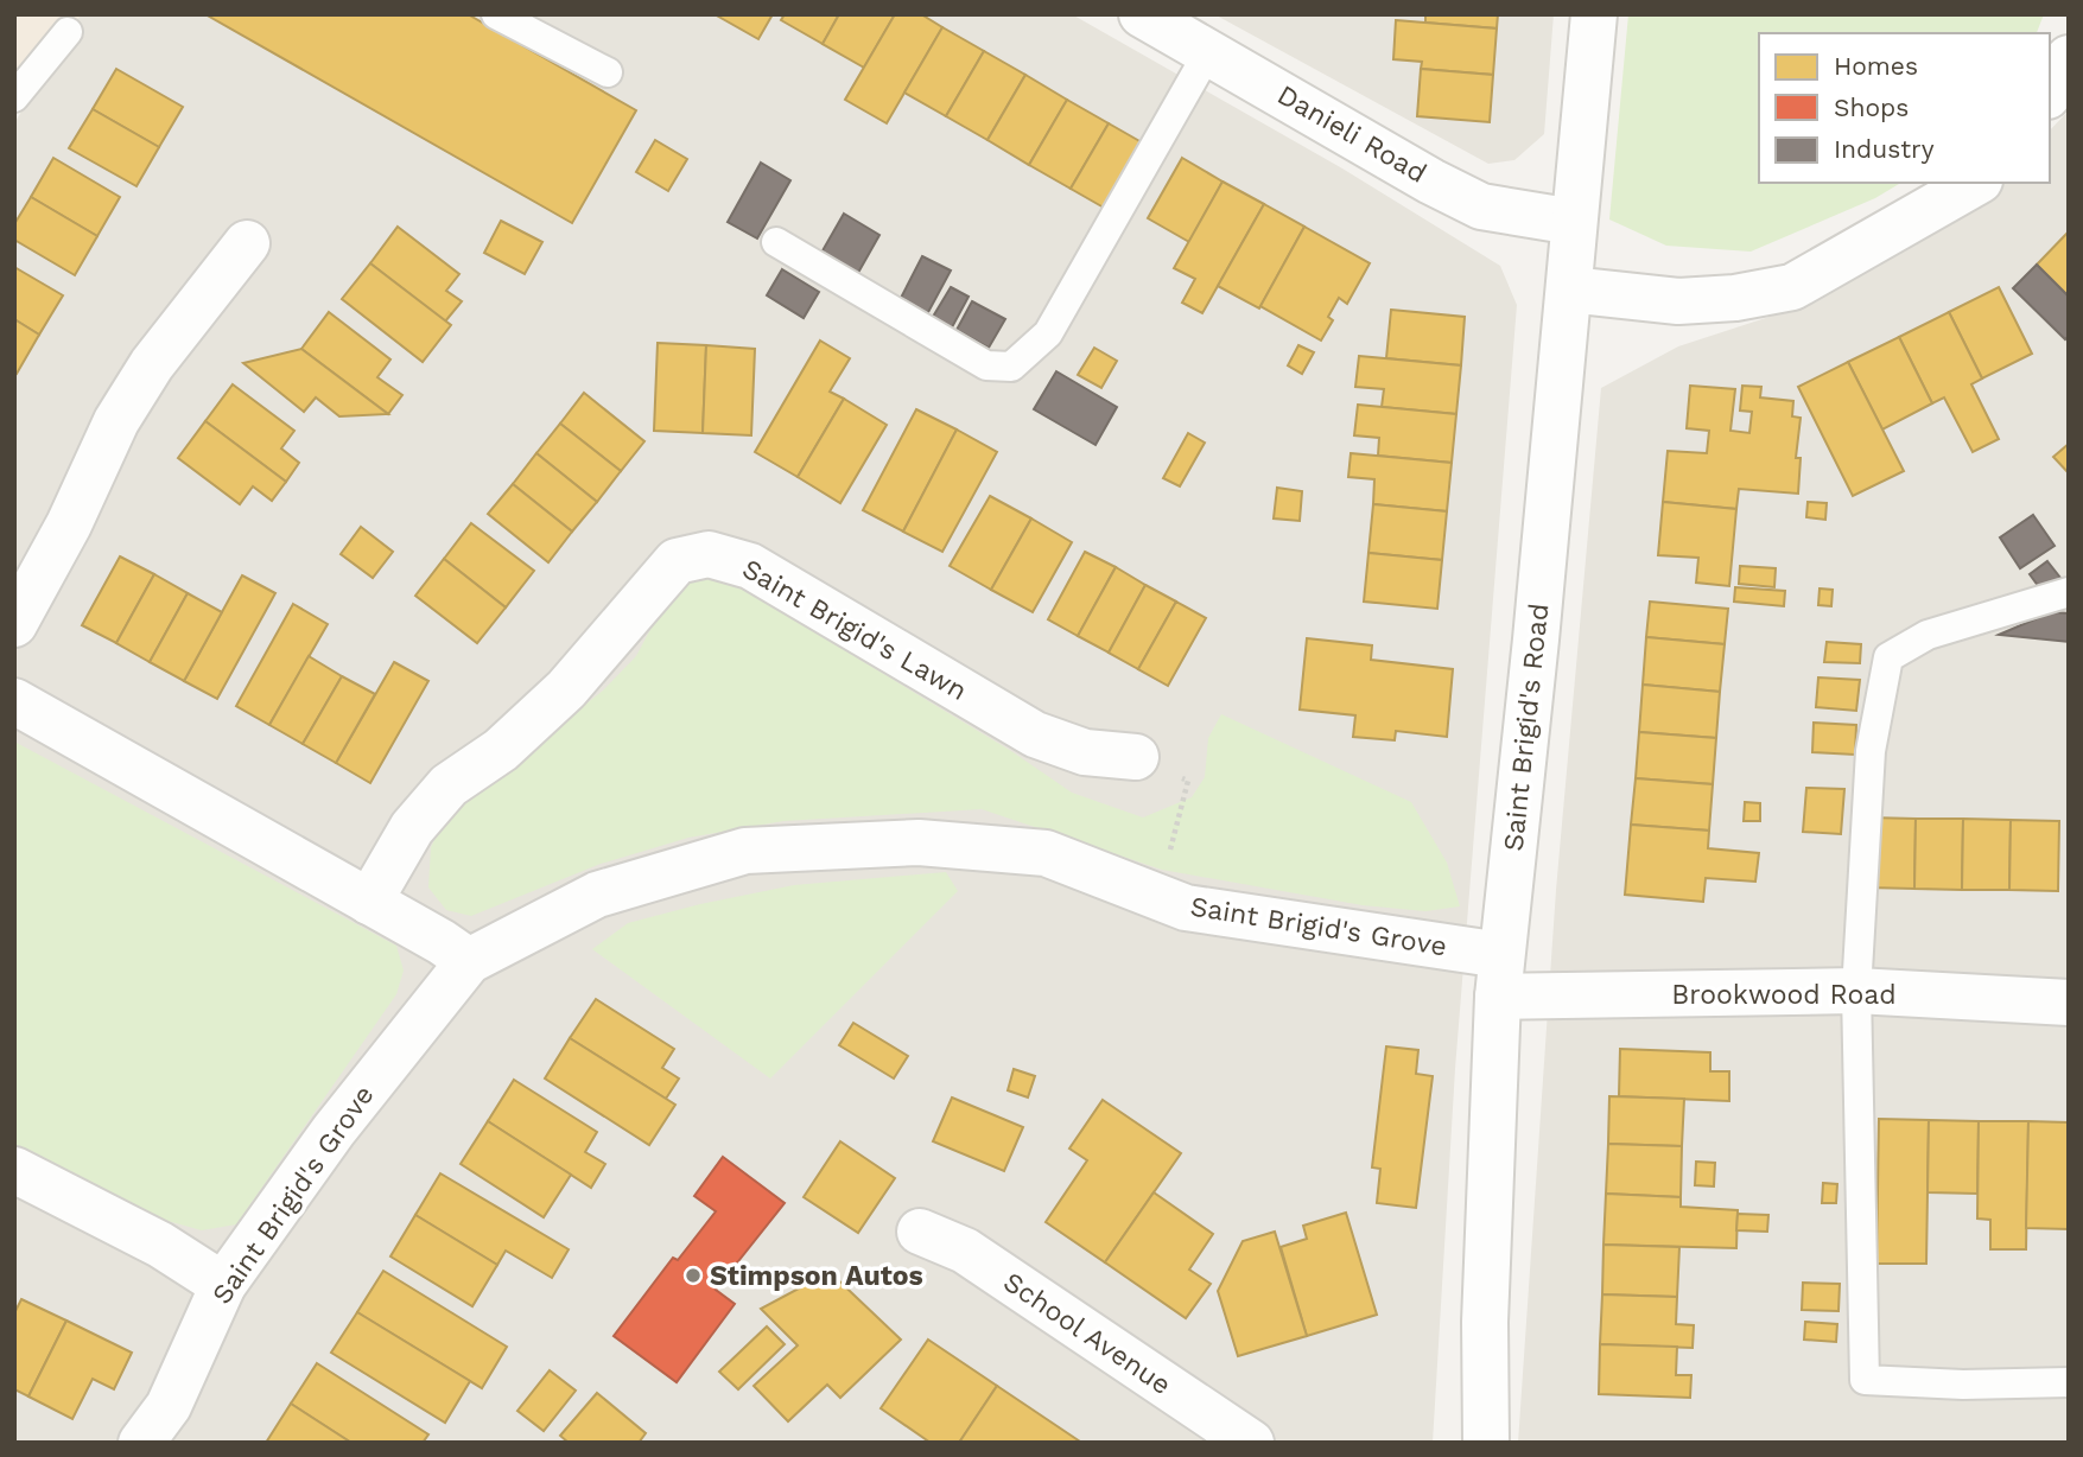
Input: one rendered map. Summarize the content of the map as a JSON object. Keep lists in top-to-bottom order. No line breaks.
{"streets":{"street":["Danieli Road","Saint Brigid's Lawn","Saint Brigid's Road","Saint Brigid's Grove","Brookwood Road","School Avenue"]},"crossings":[["Danieli Road","Saint Brigid's Road"],["Saint Brigid's Road","Saint Brigid's Grove"],["Saint Brigid's Road","Brookwood Road"],["Saint Brigid's Grove","Brookwood Road"]],"places":["Stimpson Autos"],"legend":["Homes","Shops","Industry"]}
